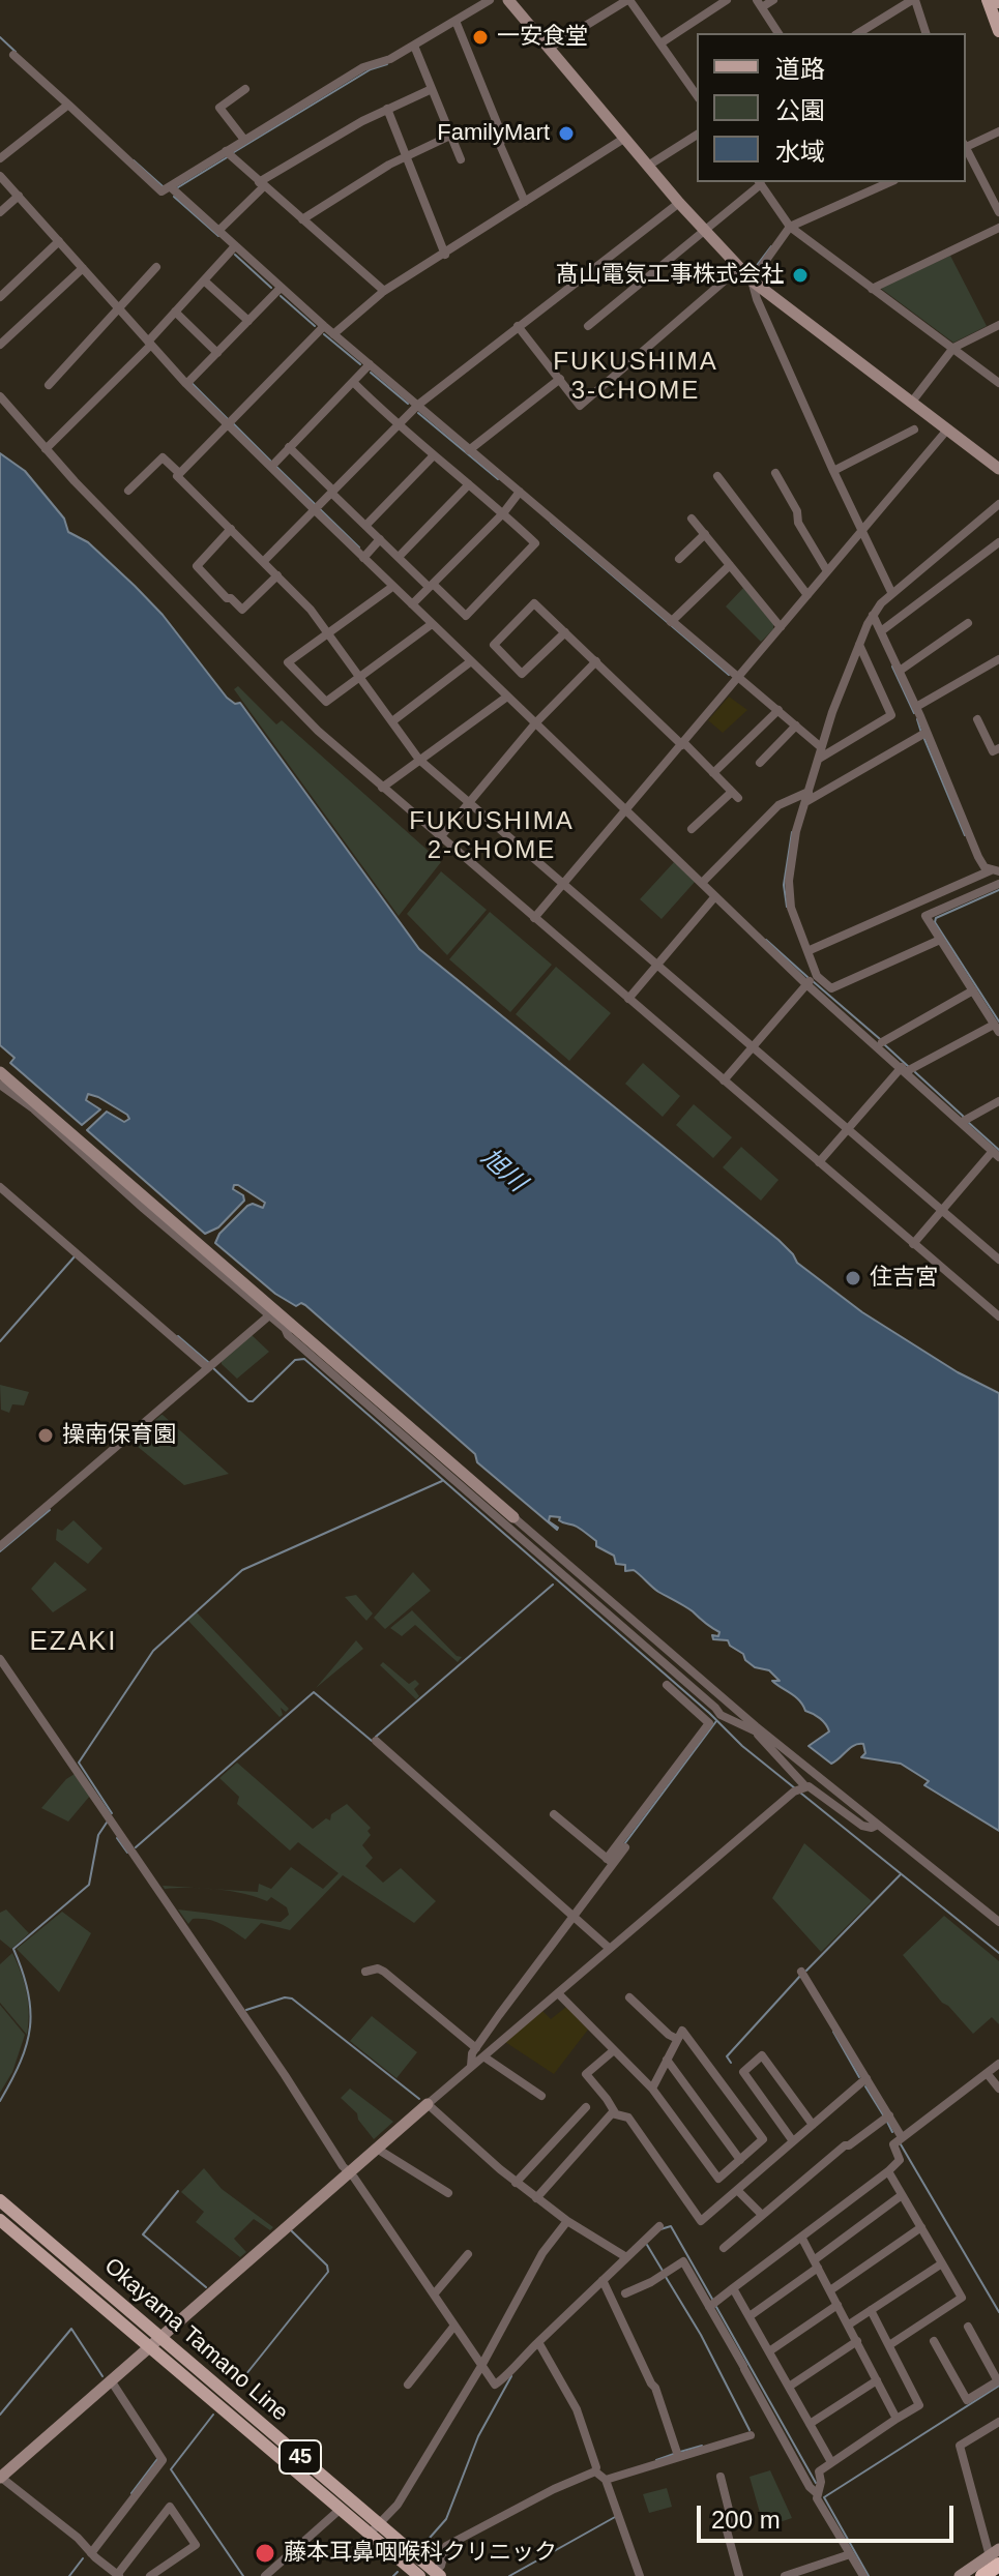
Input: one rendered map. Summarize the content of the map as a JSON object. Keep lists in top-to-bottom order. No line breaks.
{"streets":{"main road":["Okayama Tamano Line","45"]},"districts":["FUKUSHIMA 3-CHOME","FUKUSHIMA 2-CHOME","EZAKI"],"water":["旭川"],"places":["一安食堂","FamilyMart","髙山電気工事株式会社","住吉宮","操南保育園","藤本耳鼻咽喉科クリニック"],"legend":["道路","公園","水域"],"scale_bar":"200 m"}
